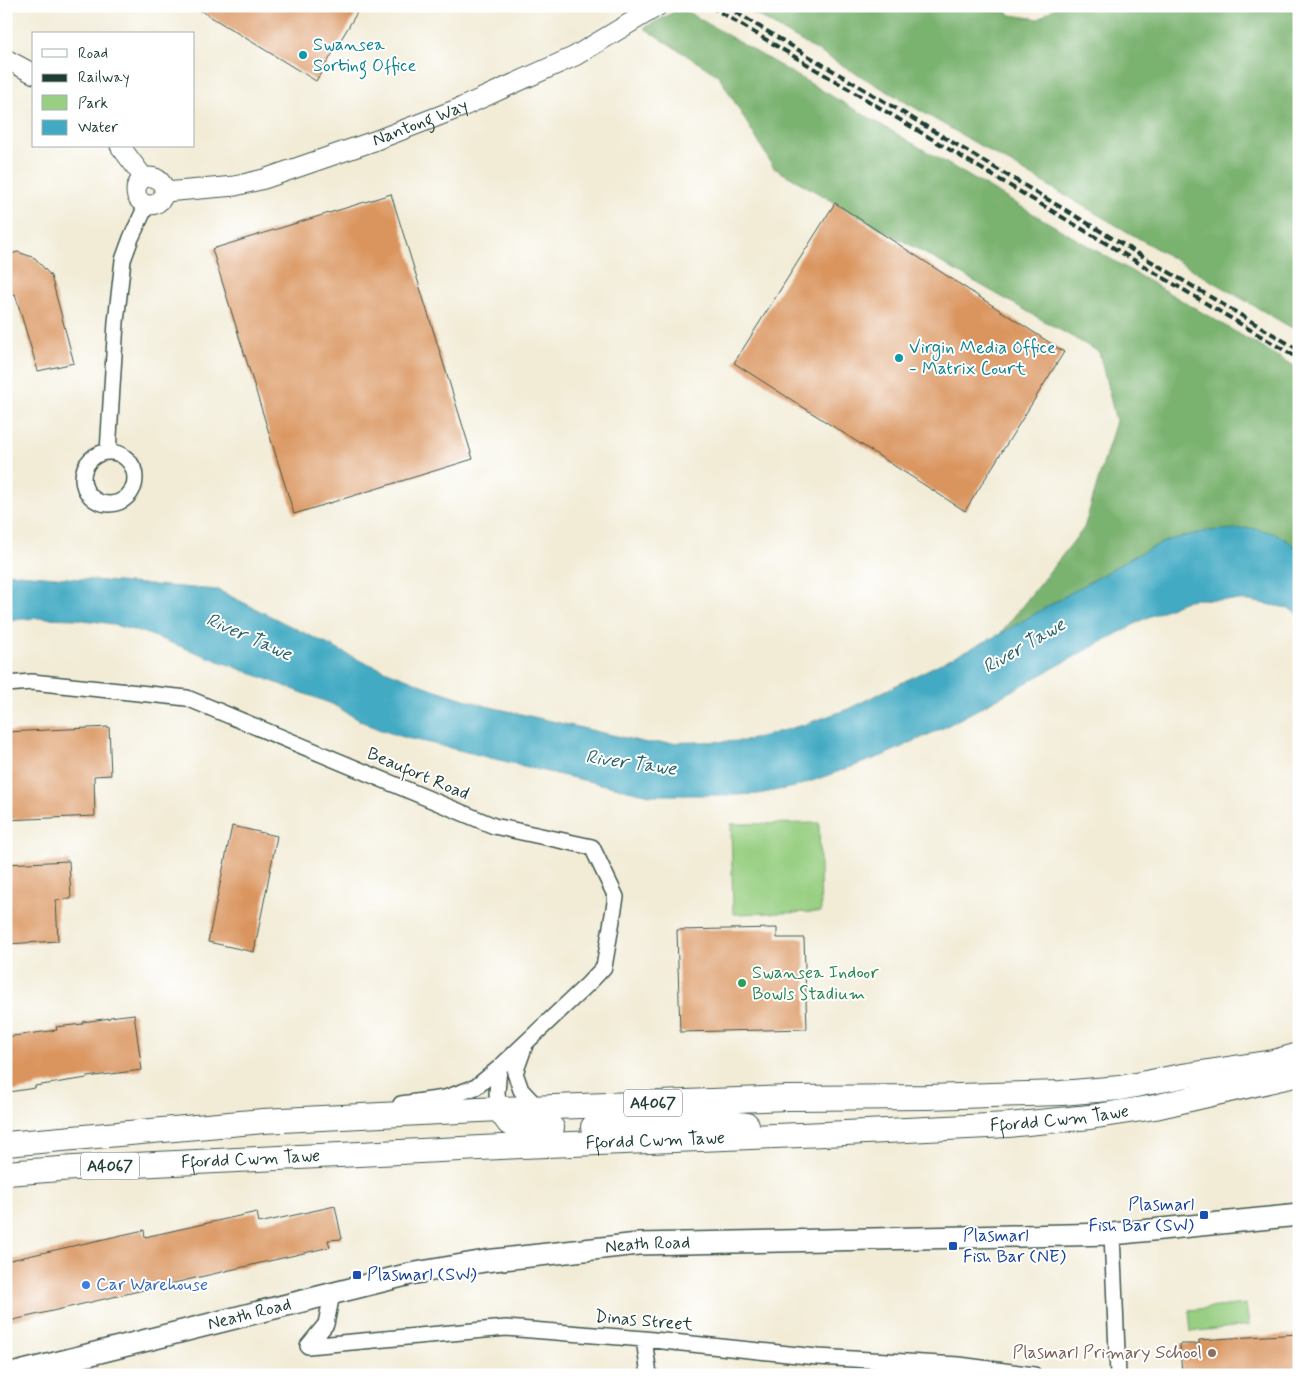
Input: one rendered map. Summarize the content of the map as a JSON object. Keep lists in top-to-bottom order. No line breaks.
{"streets":{"main road":["A4067","Ffordd Cwm Tawe","Neath Road"],"street":["Nantong Way","Beaufort Road","Dinas Street"]},"crossings":[["Beaufort Road","Ffordd Cwm Tawe"],["Neath Road","Dinas Street"]],"water":["River Tawe"],"places":{"other":["Swansea Sorting Office","Virgin Media Office - Matrix Court","Swansea Indoor Bowls Stadium","Car Warehouse","Plasmarl Primary School"],"transit":["Plasmarl Fish Bar (SW)","Plasmarl Fish Bar (NE)","Plasmarl (SW)"]},"legend":["Road","Railway","Park","Water"]}
